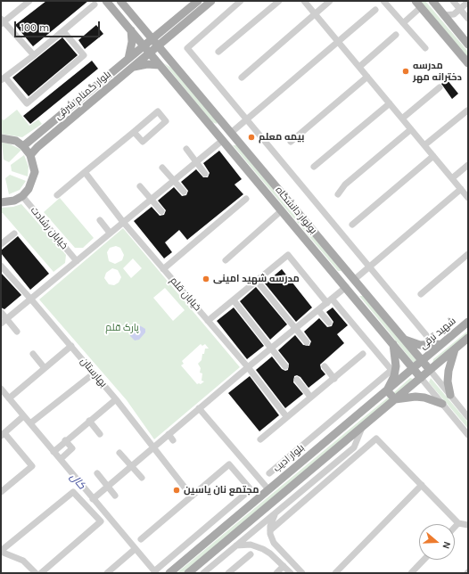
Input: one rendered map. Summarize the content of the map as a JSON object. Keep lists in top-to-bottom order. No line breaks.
{"streets":{"main road":["بلوار گمنام شرقی","بولوار دانشگاه","شهید ترقی","بلوار ادیب"],"street":["خیابان رشادت","خیابان قلم","بهارستان"]},"crossings":[["بلوار گمنام شرقی","بولوار دانشگاه"],["بولوار دانشگاه","شهید ترقی"],["بولوار دانشگاه","بلوار ادیب"],["شهید ترقی","بلوار ادیب"]],"water":["کال"],"parks":["پارک قلم"],"places":["مدرسه دخترانه مهر","بیمه معلم","مدرسه شهید امینی","مجتمع نان یاسین"],"scale_bar":"100 m","north":"right"}
